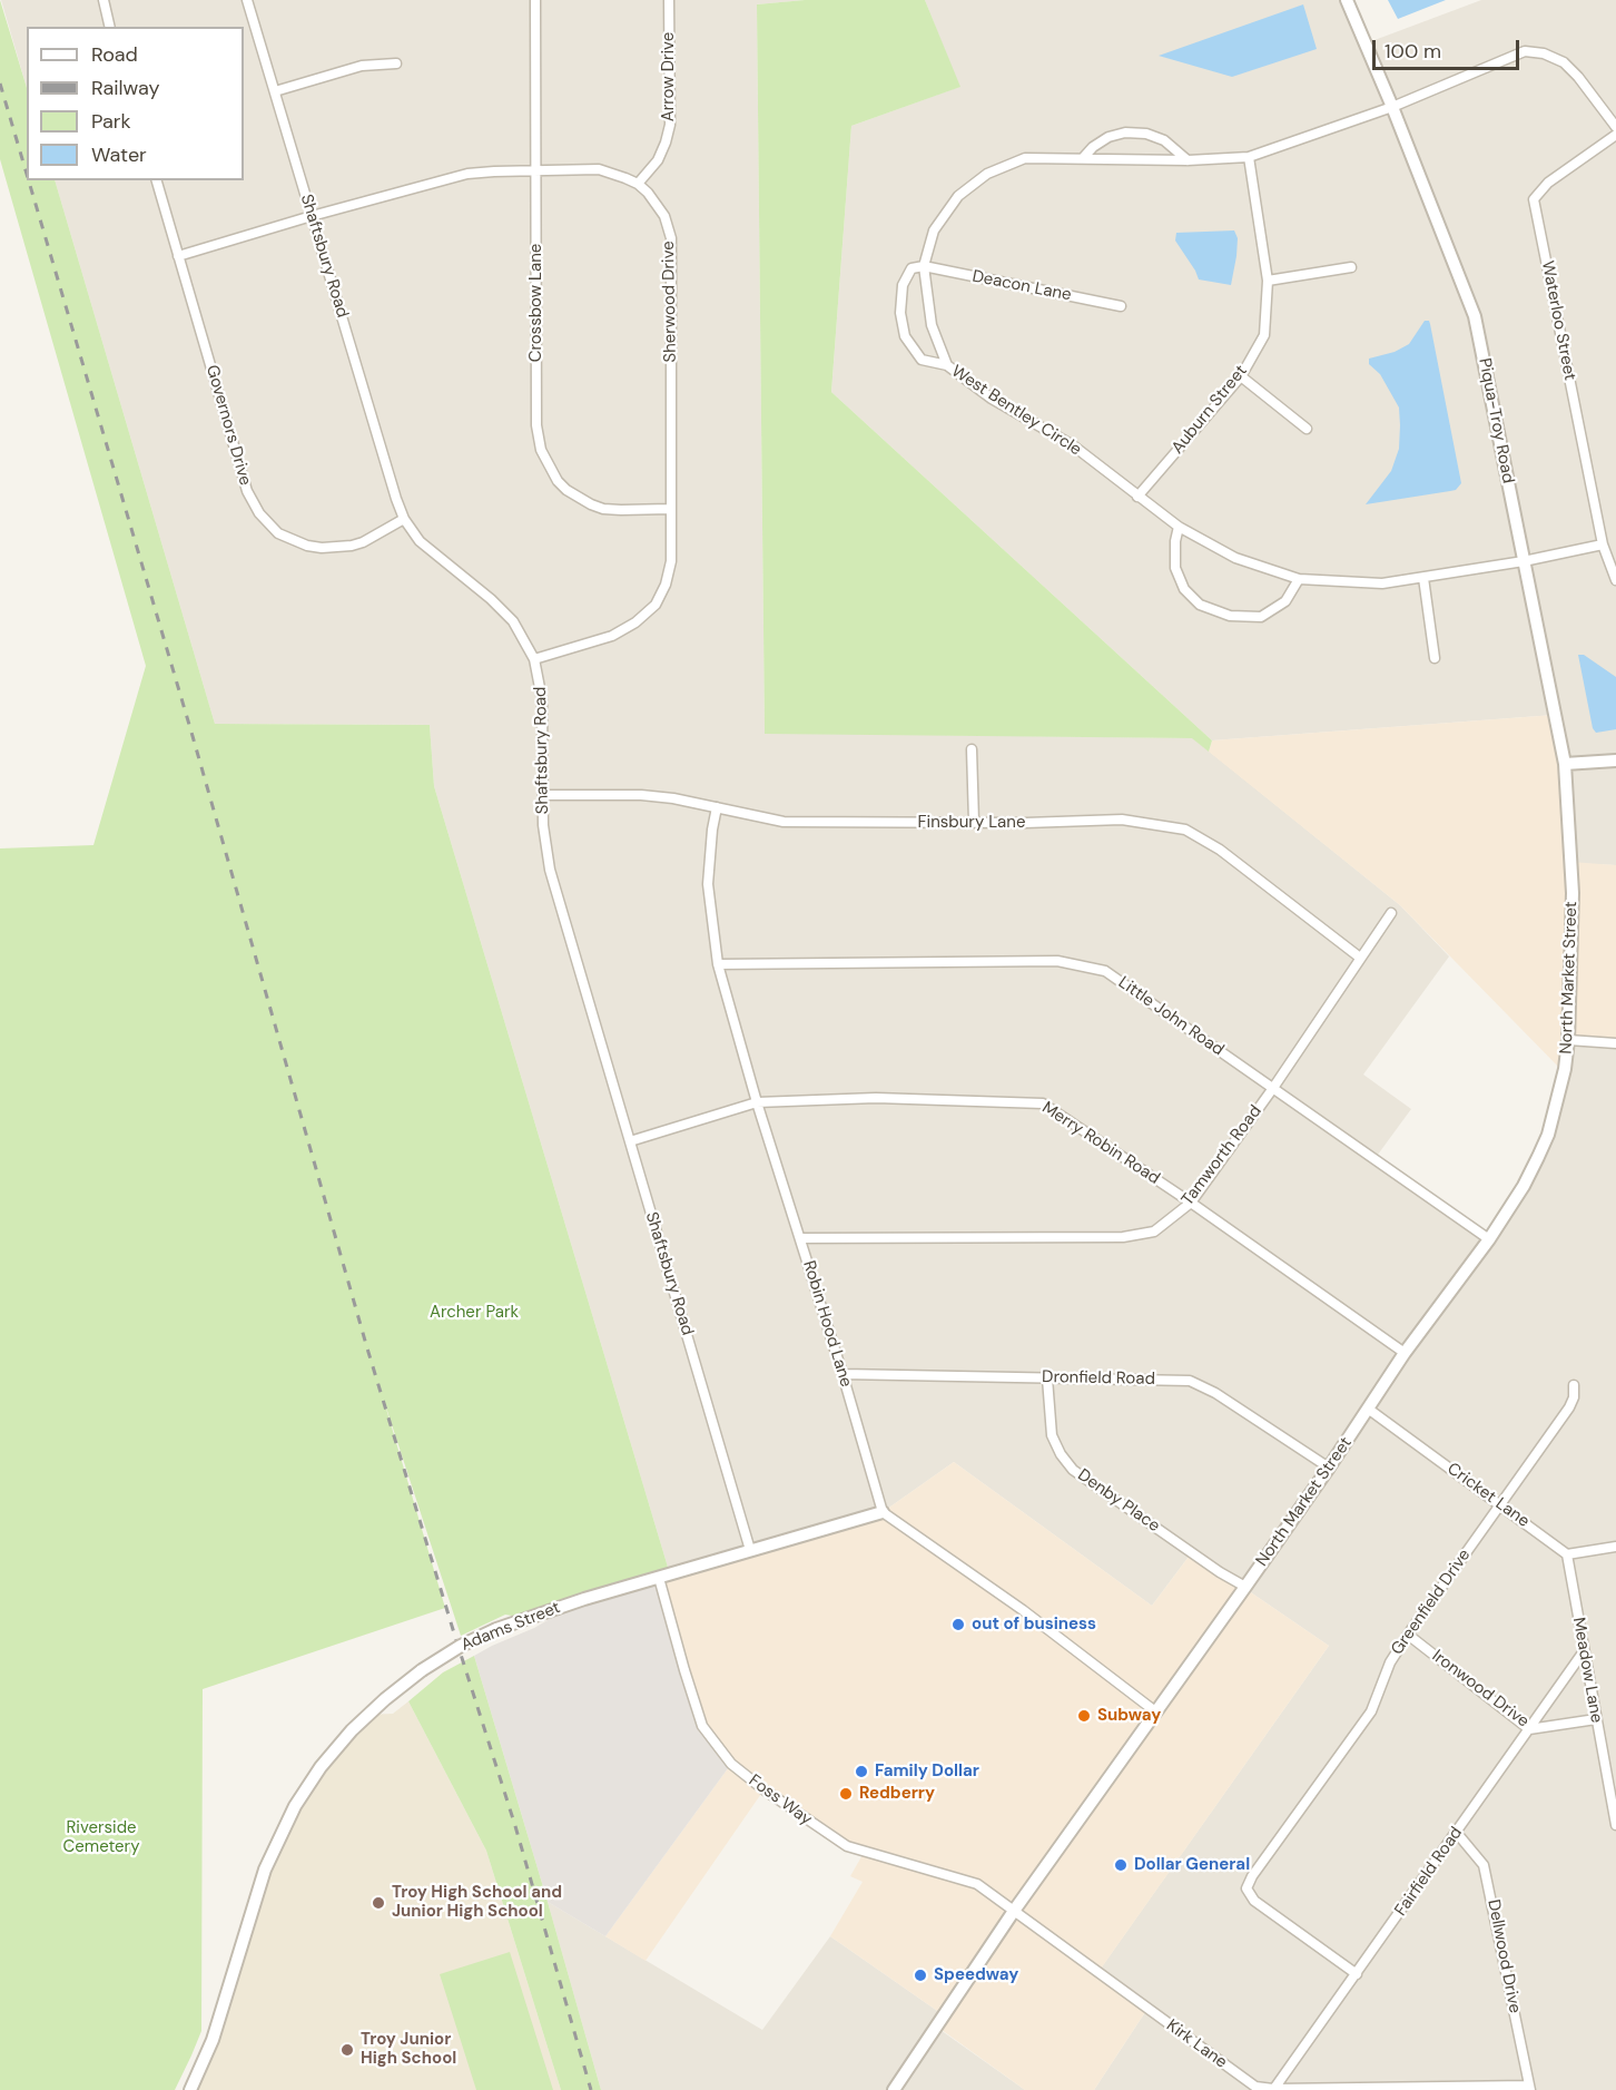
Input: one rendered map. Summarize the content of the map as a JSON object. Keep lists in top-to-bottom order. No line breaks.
{"streets":{"street":["Arrow Drive","Shaftsbury Road","Deacon Lane","Sherwood Drive","Crossbow Lane","Waterloo Street","Auburn Street","West Bentley Circle","Piqua-Troy Road","Governors Drive","Finsbury Lane","North Market Street","Little John Road","Merry Robin Road","Tamworth Road","Robin Hood Lane","Dronfield Road","Cricket Lane","Denby Place","Greenfield Drive","Adams Street","Meadow Lane","Ironwood Drive","Foss Way","Fairfield Road","Dellwood Drive","Kirk Lane"]},"crossings":[["Arrow Drive","Sherwood Drive"],["Shaftsbury Road","Sherwood Drive"],["Shaftsbury Road","Governors Drive"],["Shaftsbury Road","Finsbury Lane"],["Shaftsbury Road","Merry Robin Road"],["Shaftsbury Road","Adams Street"],["Deacon Lane","West Bentley Circle"],["Sherwood Drive","Crossbow Lane"],["Sherwood Drive","Governors Drive"],["Waterloo Street","West Bentley Circle"],["Auburn Street","West Bentley Circle"],["West Bentley Circle","Piqua-Troy Road"],["Piqua-Troy Road","North Market Street"],["Finsbury Lane","Tamworth Road"],["Finsbury Lane","Robin Hood Lane"],["North Market Street","Little John Road"],["North Market Street","Merry Robin Road"],["North Market Street","Dronfield Road"],["North Market Street","Cricket Lane"],["North Market Street","Denby Place"],["North Market Street","Foss Way"],["North Market Street","Kirk Lane"],["Little John Road","Tamworth Road"],["Little John Road","Robin Hood Lane"],["Merry Robin Road","Tamworth Road"],["Merry Robin Road","Robin Hood Lane"],["Tamworth Road","Robin Hood Lane"],["Robin Hood Lane","Dronfield Road"],["Robin Hood Lane","Adams Street"],["Dronfield Road","Denby Place"],["Cricket Lane","Greenfield Drive"],["Cricket Lane","Meadow Lane"],["Greenfield Drive","Ironwood Drive"],["Greenfield Drive","Fairfield Road"],["Adams Street","Foss Way"],["Meadow Lane","Ironwood Drive"],["Meadow Lane","Fairfield Road"],["Ironwood Drive","Fairfield Road"],["Foss Way","Kirk Lane"],["Fairfield Road","Dellwood Drive"],["Fairfield Road","Kirk Lane"],["Dellwood Drive","Kirk Lane"]],"parks":["Archer Park","Riverside Cemetery"],"places":["out of business","Subway","Family Dollar","Redberry","Dollar General","Troy High School and Junior High School","Speedway","Troy Junior High School"],"legend":["Road","Railway","Park","Water"],"scale_bar":"100 m"}
